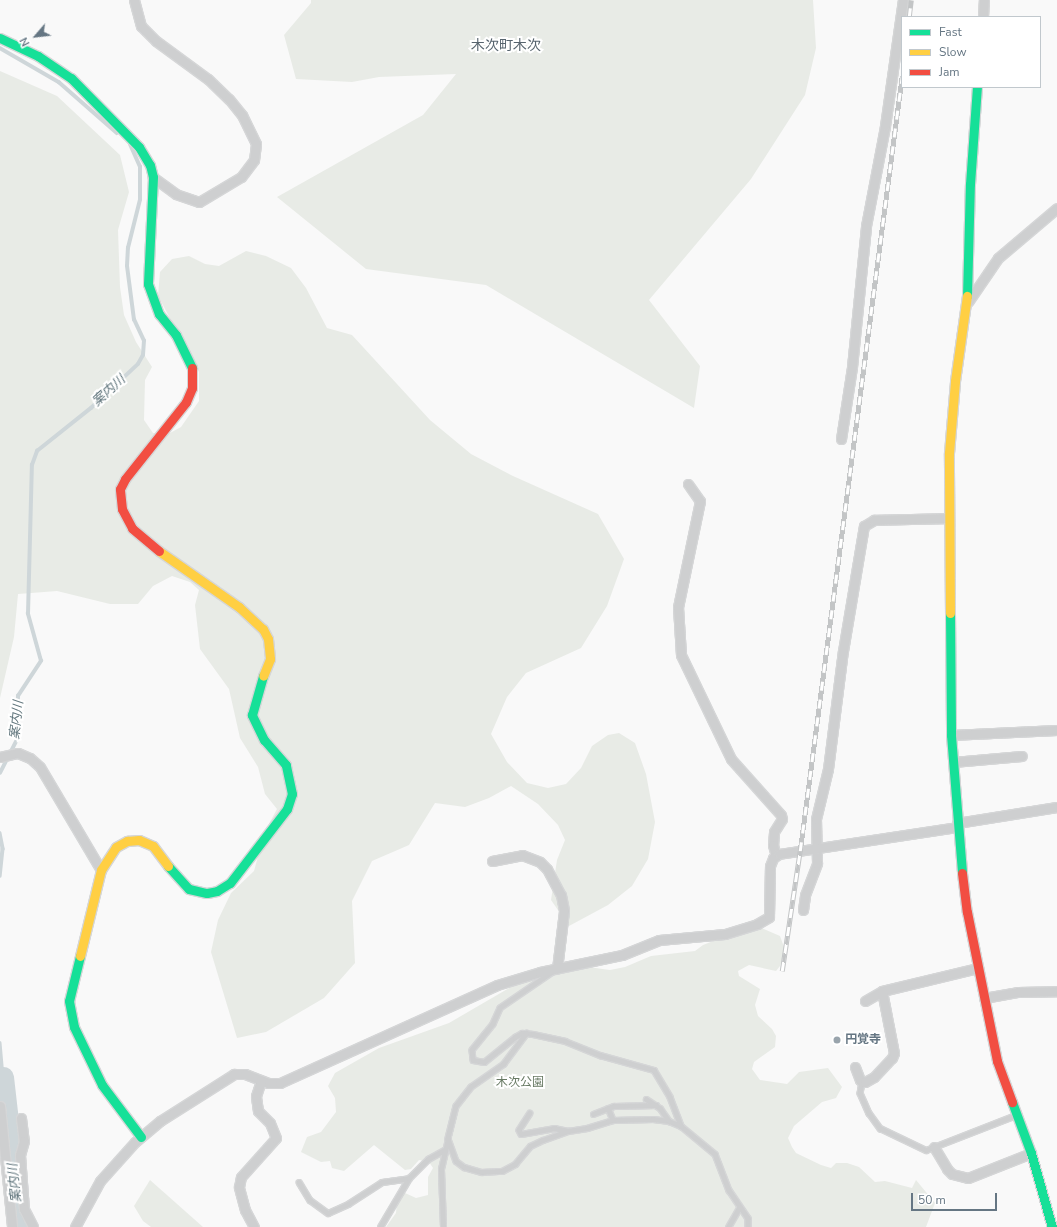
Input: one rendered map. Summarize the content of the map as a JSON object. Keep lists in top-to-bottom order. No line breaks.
{"districts":["木次町木次"],"water":["案内川"],"parks":["木次公園"],"places":["円覚寺"],"legend":["Fast","Slow","Jam"],"scale_bar":"50 m","north":"bottom left"}
